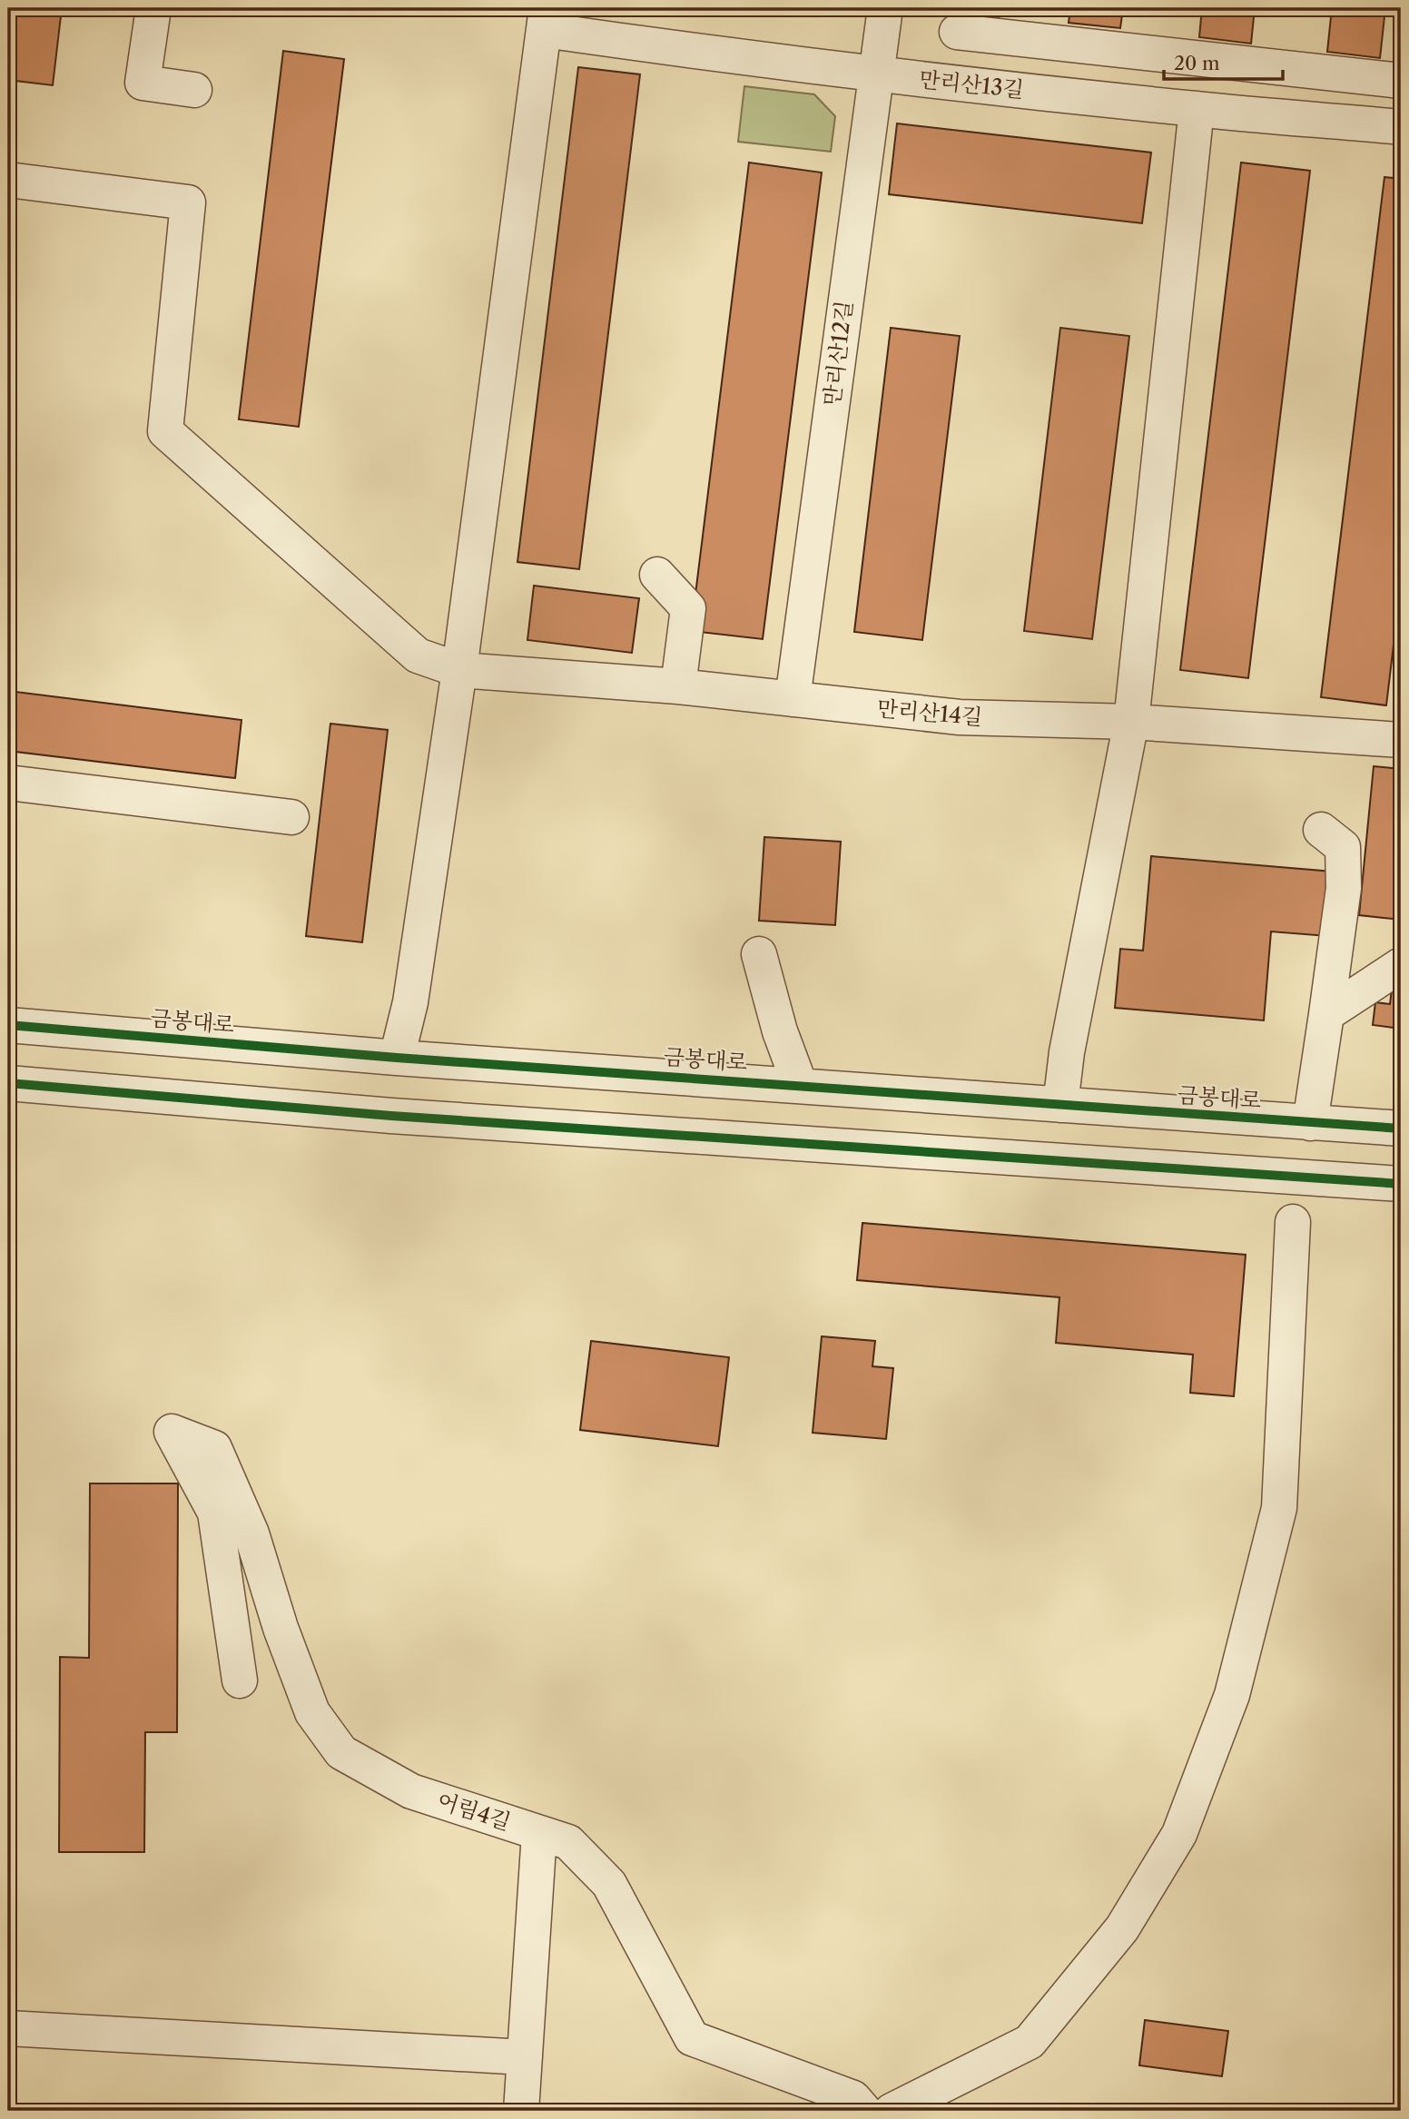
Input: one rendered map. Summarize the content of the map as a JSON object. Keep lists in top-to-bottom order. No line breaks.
{"streets":{"street":["만리산13길","만리산12길","만리산14길","금봉대로","어림4길"]},"crossings":[["만리산13길","만리산12길"],["만리산12길","만리산14길"]],"scale_bar":"20 m"}
